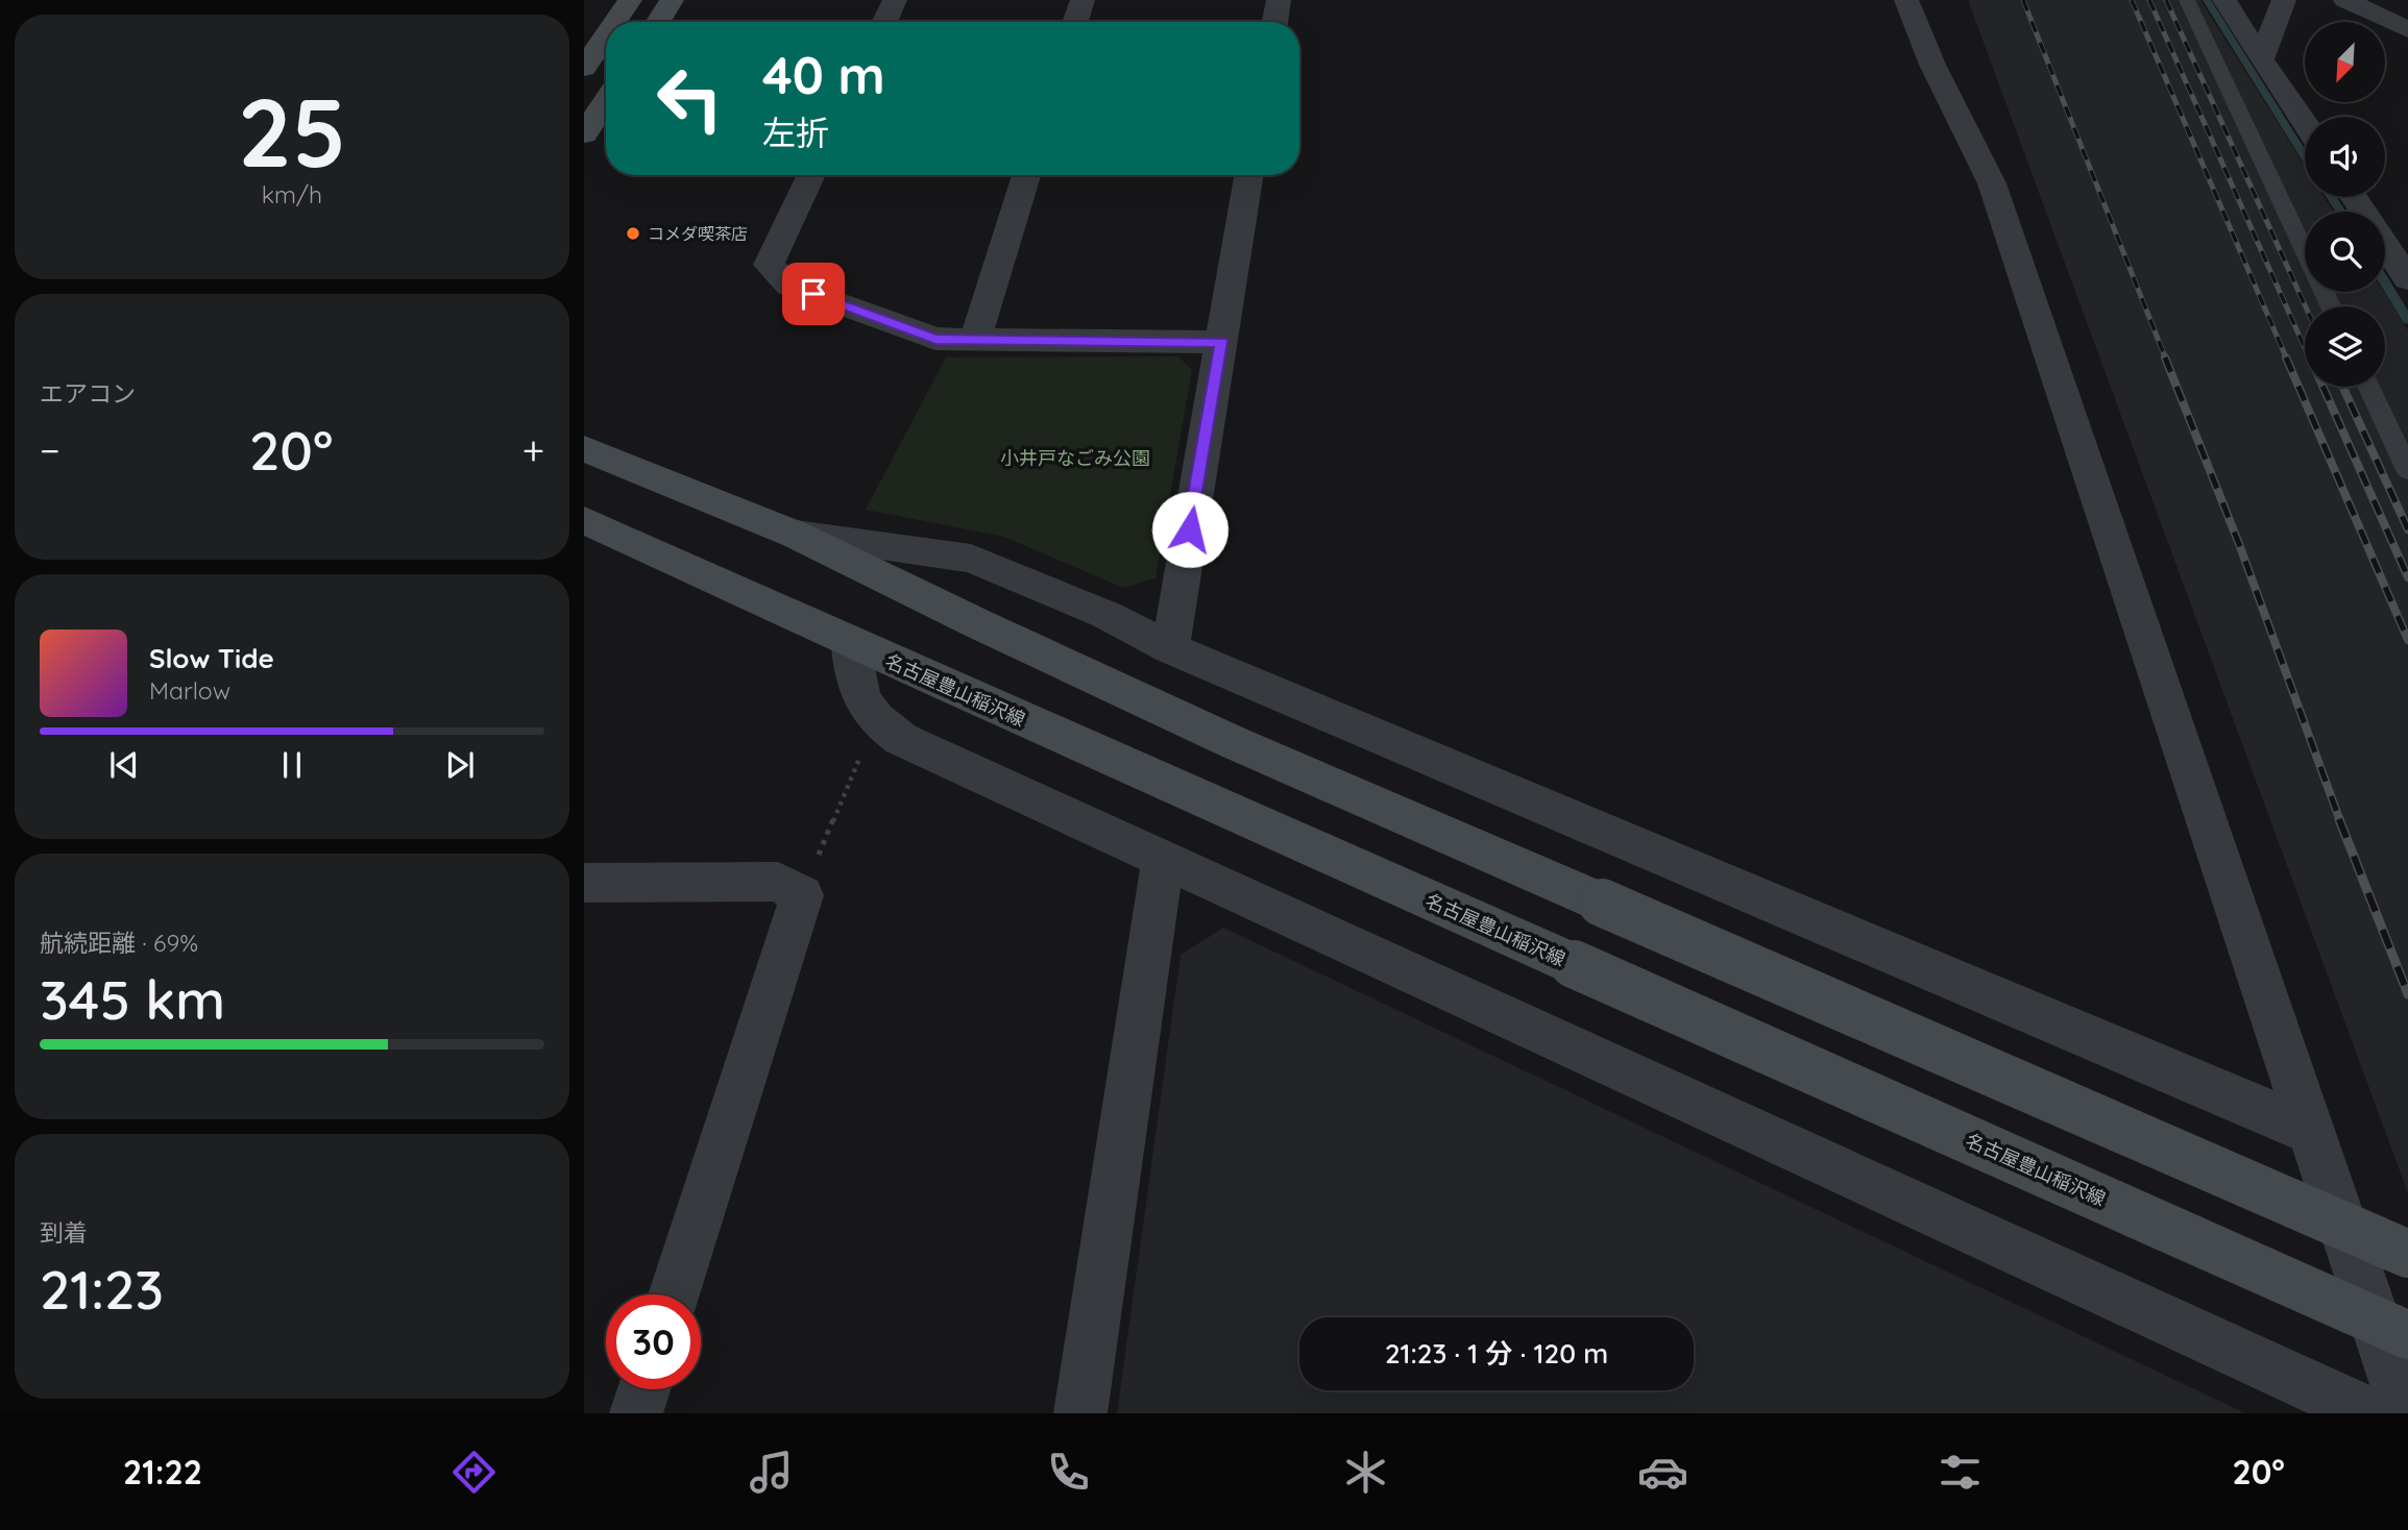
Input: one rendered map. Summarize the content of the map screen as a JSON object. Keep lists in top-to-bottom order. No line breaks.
{"streets":{"main road":["名古屋豊山稲沢線"]},"parks":["小井戸なごみ公園"],"places":["コメダ喫茶店"],"north":"bottom left","page":{"tile":[["25","km/h"],"エアコン",["航続距離 · 69%","345 km"],["到着","21:23"]],"turn":["40 m","左折"],"heat":["−","20°","+"],"song":["Slow Tide","Marlow"],"limit":"30","trip":"21:23 · 1 分 · 120 m","tabs":["21:22","20°"]}}
